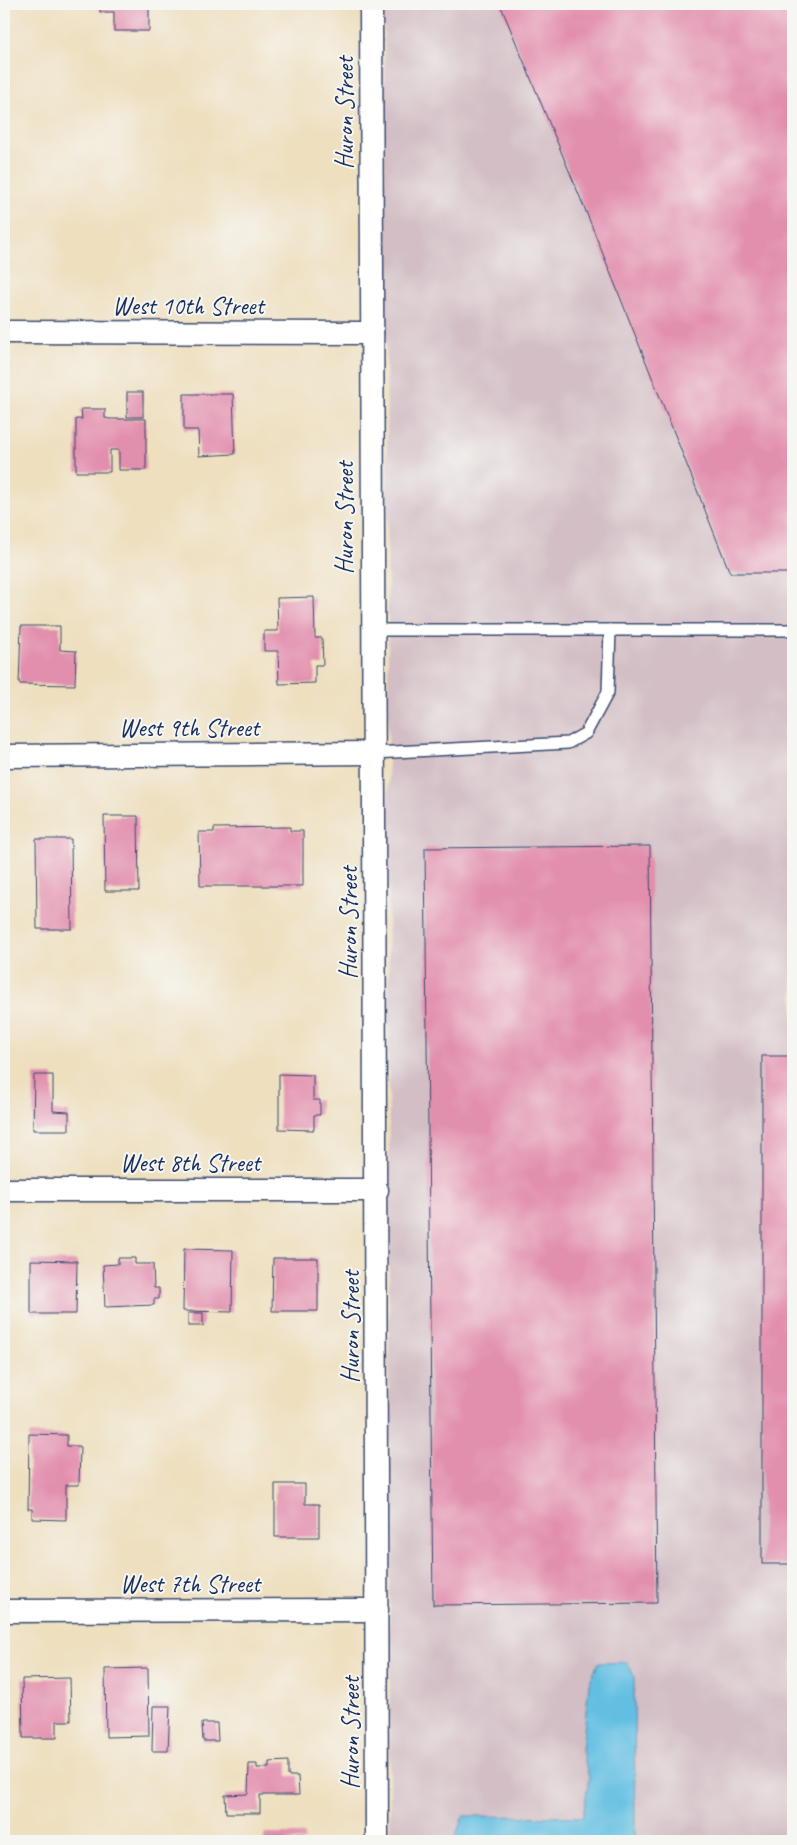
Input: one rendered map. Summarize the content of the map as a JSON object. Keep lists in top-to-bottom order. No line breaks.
{"streets":{"street":["Huron Street","West 10th Street","West 9th Street","West 8th Street","West 7th Street"]},"crossings":[["Huron Street","West 10th Street"],["Huron Street","West 9th Street"],["Huron Street","West 8th Street"],["Huron Street","West 7th Street"]]}
